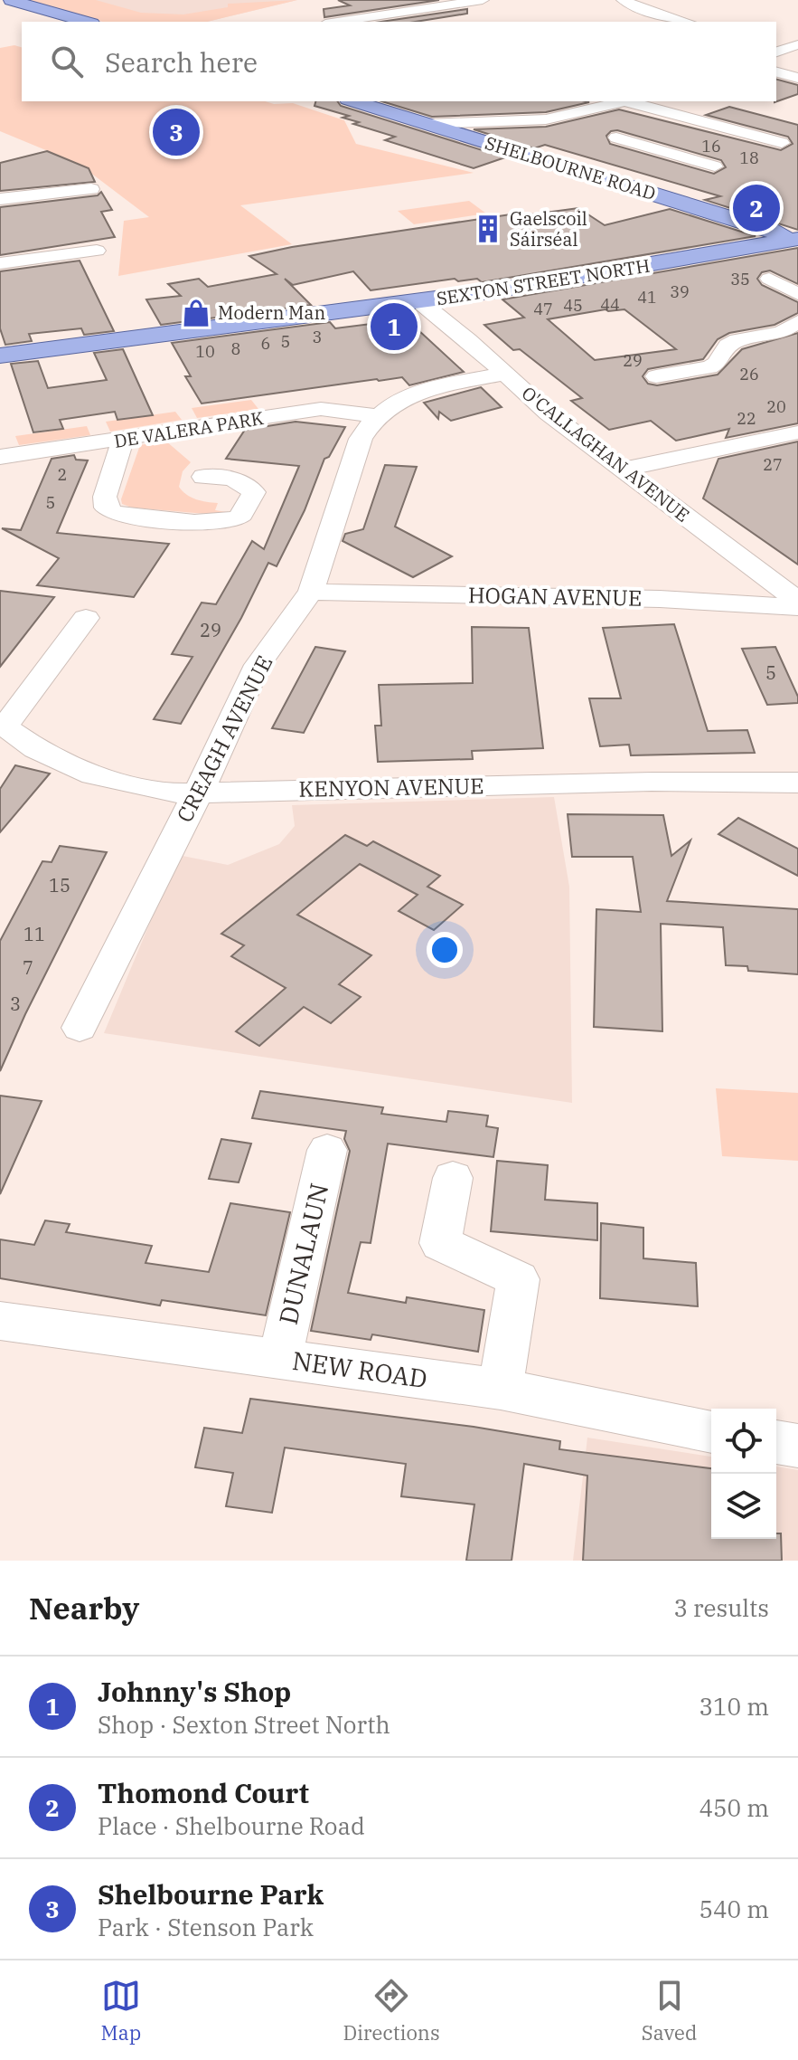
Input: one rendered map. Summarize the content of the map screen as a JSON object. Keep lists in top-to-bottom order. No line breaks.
{"streets":{"main road":["SHELBOURNE ROAD","SEXTON STREET NORTH"],"street":["DE VALERA PARK","O'CALLAGHAN AVENUE","HOGAN AVENUE","CREAGH AVENUE","KENYON AVENUE","DUNALAUN","NEW ROAD"]},"crossings":[["SHELBOURNE ROAD","SEXTON STREET NORTH"],["SEXTON STREET NORTH","O'CALLAGHAN AVENUE"],["DE VALERA PARK","CREAGH AVENUE"],["O'CALLAGHAN AVENUE","CREAGH AVENUE"],["HOGAN AVENUE","CREAGH AVENUE"],["CREAGH AVENUE","KENYON AVENUE"],["DUNALAUN","NEW ROAD"]],"places":{"building":["Gaelscoil Sáirséal"],"shop":["Modern Man"]},"house_numbers":["16","18","35","39","41","44","45","47","3","5","6","8","10","29","26","20","22","27","2","5","29","5","15","11","7","3"],"page":{"search":"Search here","pins":["3","2","1"],"heading":["Nearby","3 results"],"list":[{"mark":"1","name":"Johnny's Shop","note":"Shop · Sexton Street North","value":"310 m"},{"mark":"2","name":"Thomond Court","note":"Place · Shelbourne Road","value":"450 m"},{"mark":"3","name":"Shelbourne Park","note":"Park · Stenson Park","value":"540 m"}],"nav":["Map","Directions","Saved"]}}
